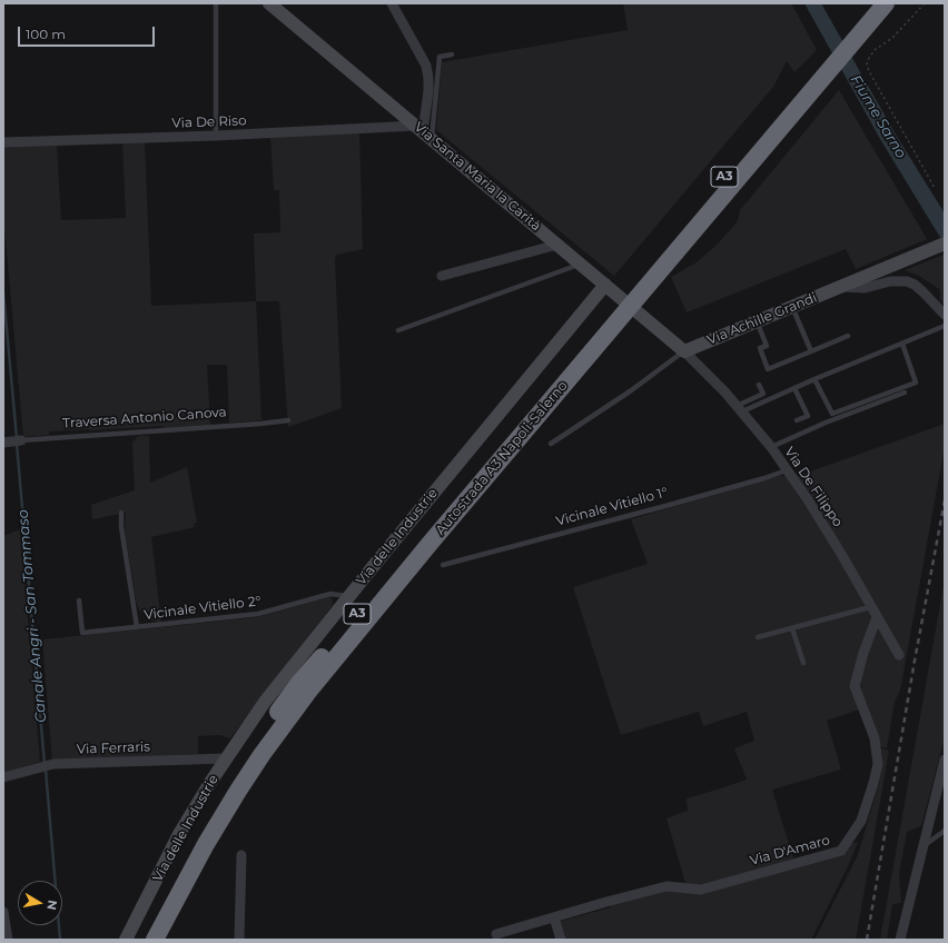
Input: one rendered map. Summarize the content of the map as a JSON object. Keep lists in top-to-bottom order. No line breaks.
{"streets":{"highway":["A3","Autostrada A3 Napoli-Salerno"],"street":["Via De Riso","Via Santa Maria la Carità","Via Achille Grandi","Via De Filippo","Via delle Industrie","Via Ferraris","Via D'Amaro"],"lane":["Traversa Antonio Canova","Vicinale Vitiello 1°","Vicinale Vitiello 2°"]},"crossings":[["Via De Riso","Via Santa Maria la Carità"],["Via Santa Maria la Carità","Via Achille Grandi"],["Via Santa Maria la Carità","Via De Filippo"],["Via Santa Maria la Carità","Via delle Industrie"],["Via Achille Grandi","Via De Filippo"],["Via De Filippo","Vicinale Vitiello 1°"],["Via De Filippo","Via D'Amaro"],["Via delle Industrie","Vicinale Vitiello 2°"],["Via delle Industrie","Via Ferraris"]],"water":["Fiume Sarno","Canale Angri - San Tommaso"],"scale_bar":"100 m","north":"right"}
